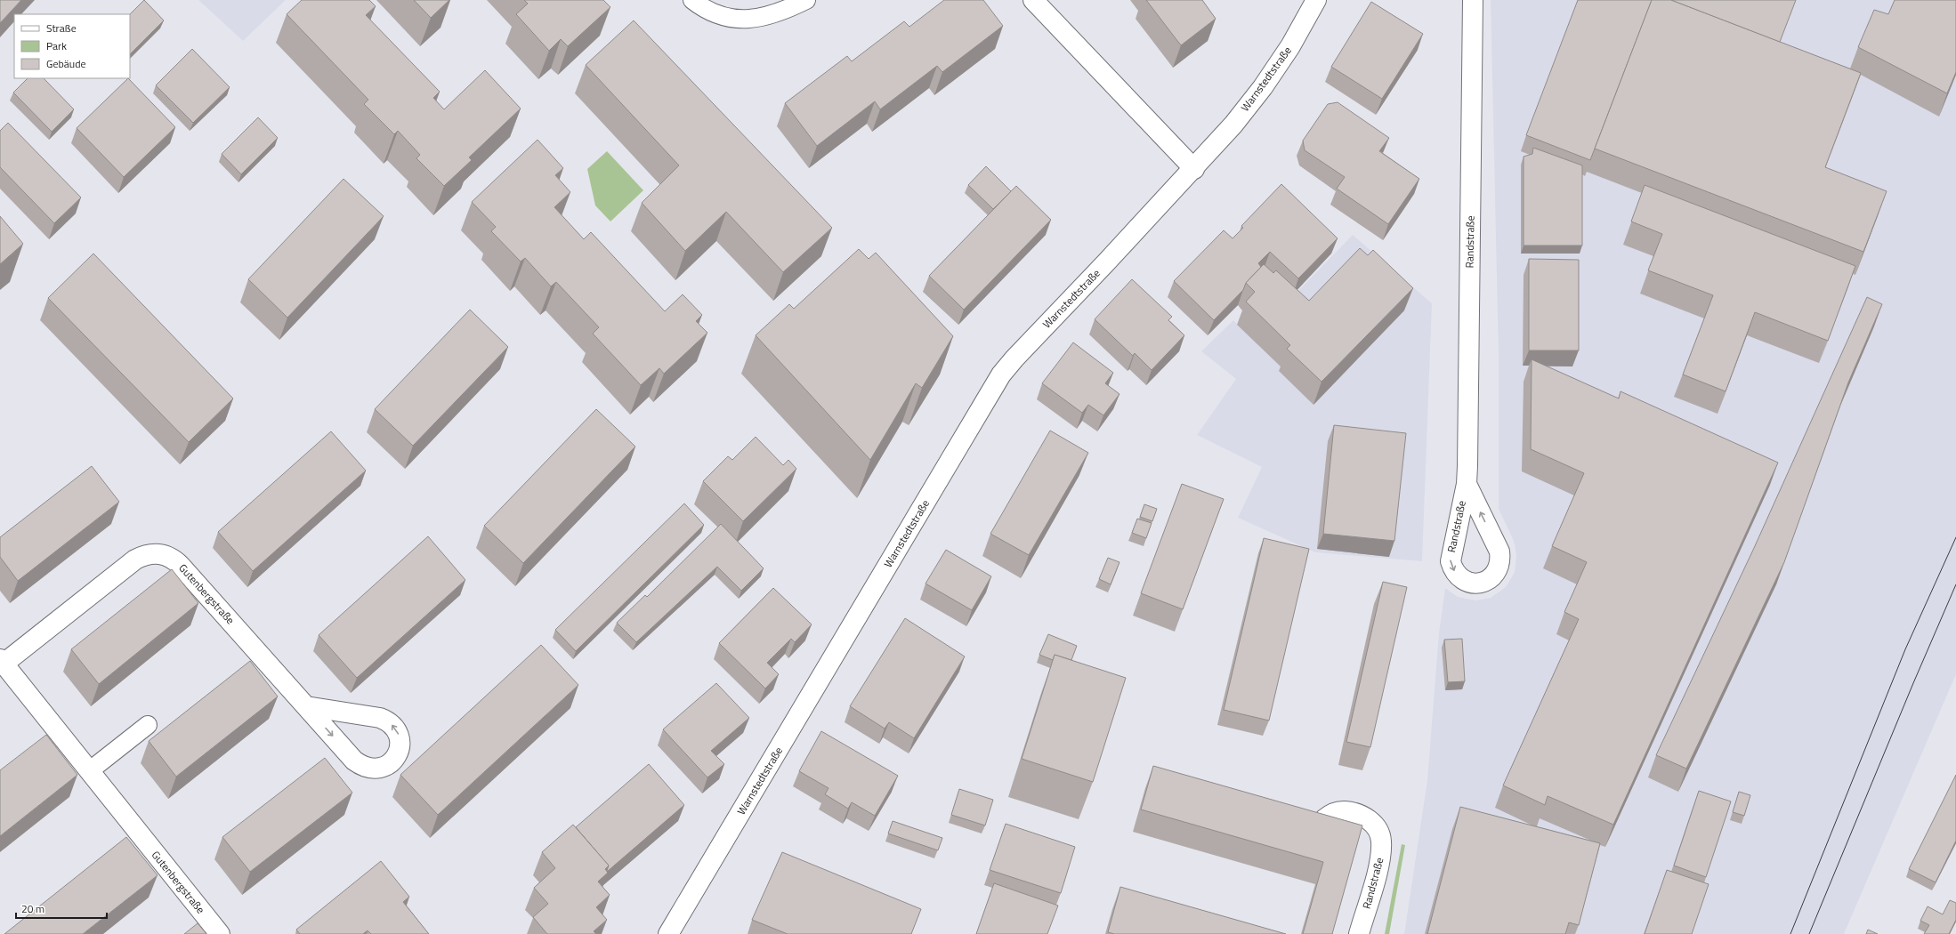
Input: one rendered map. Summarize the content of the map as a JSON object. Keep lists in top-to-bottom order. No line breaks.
{"streets":{"street":["Warnstedtstraße","Randstraße","Gutenbergstraße"]},"legend":["Straße","Park","Gebäude"],"scale_bar":"20 m"}
